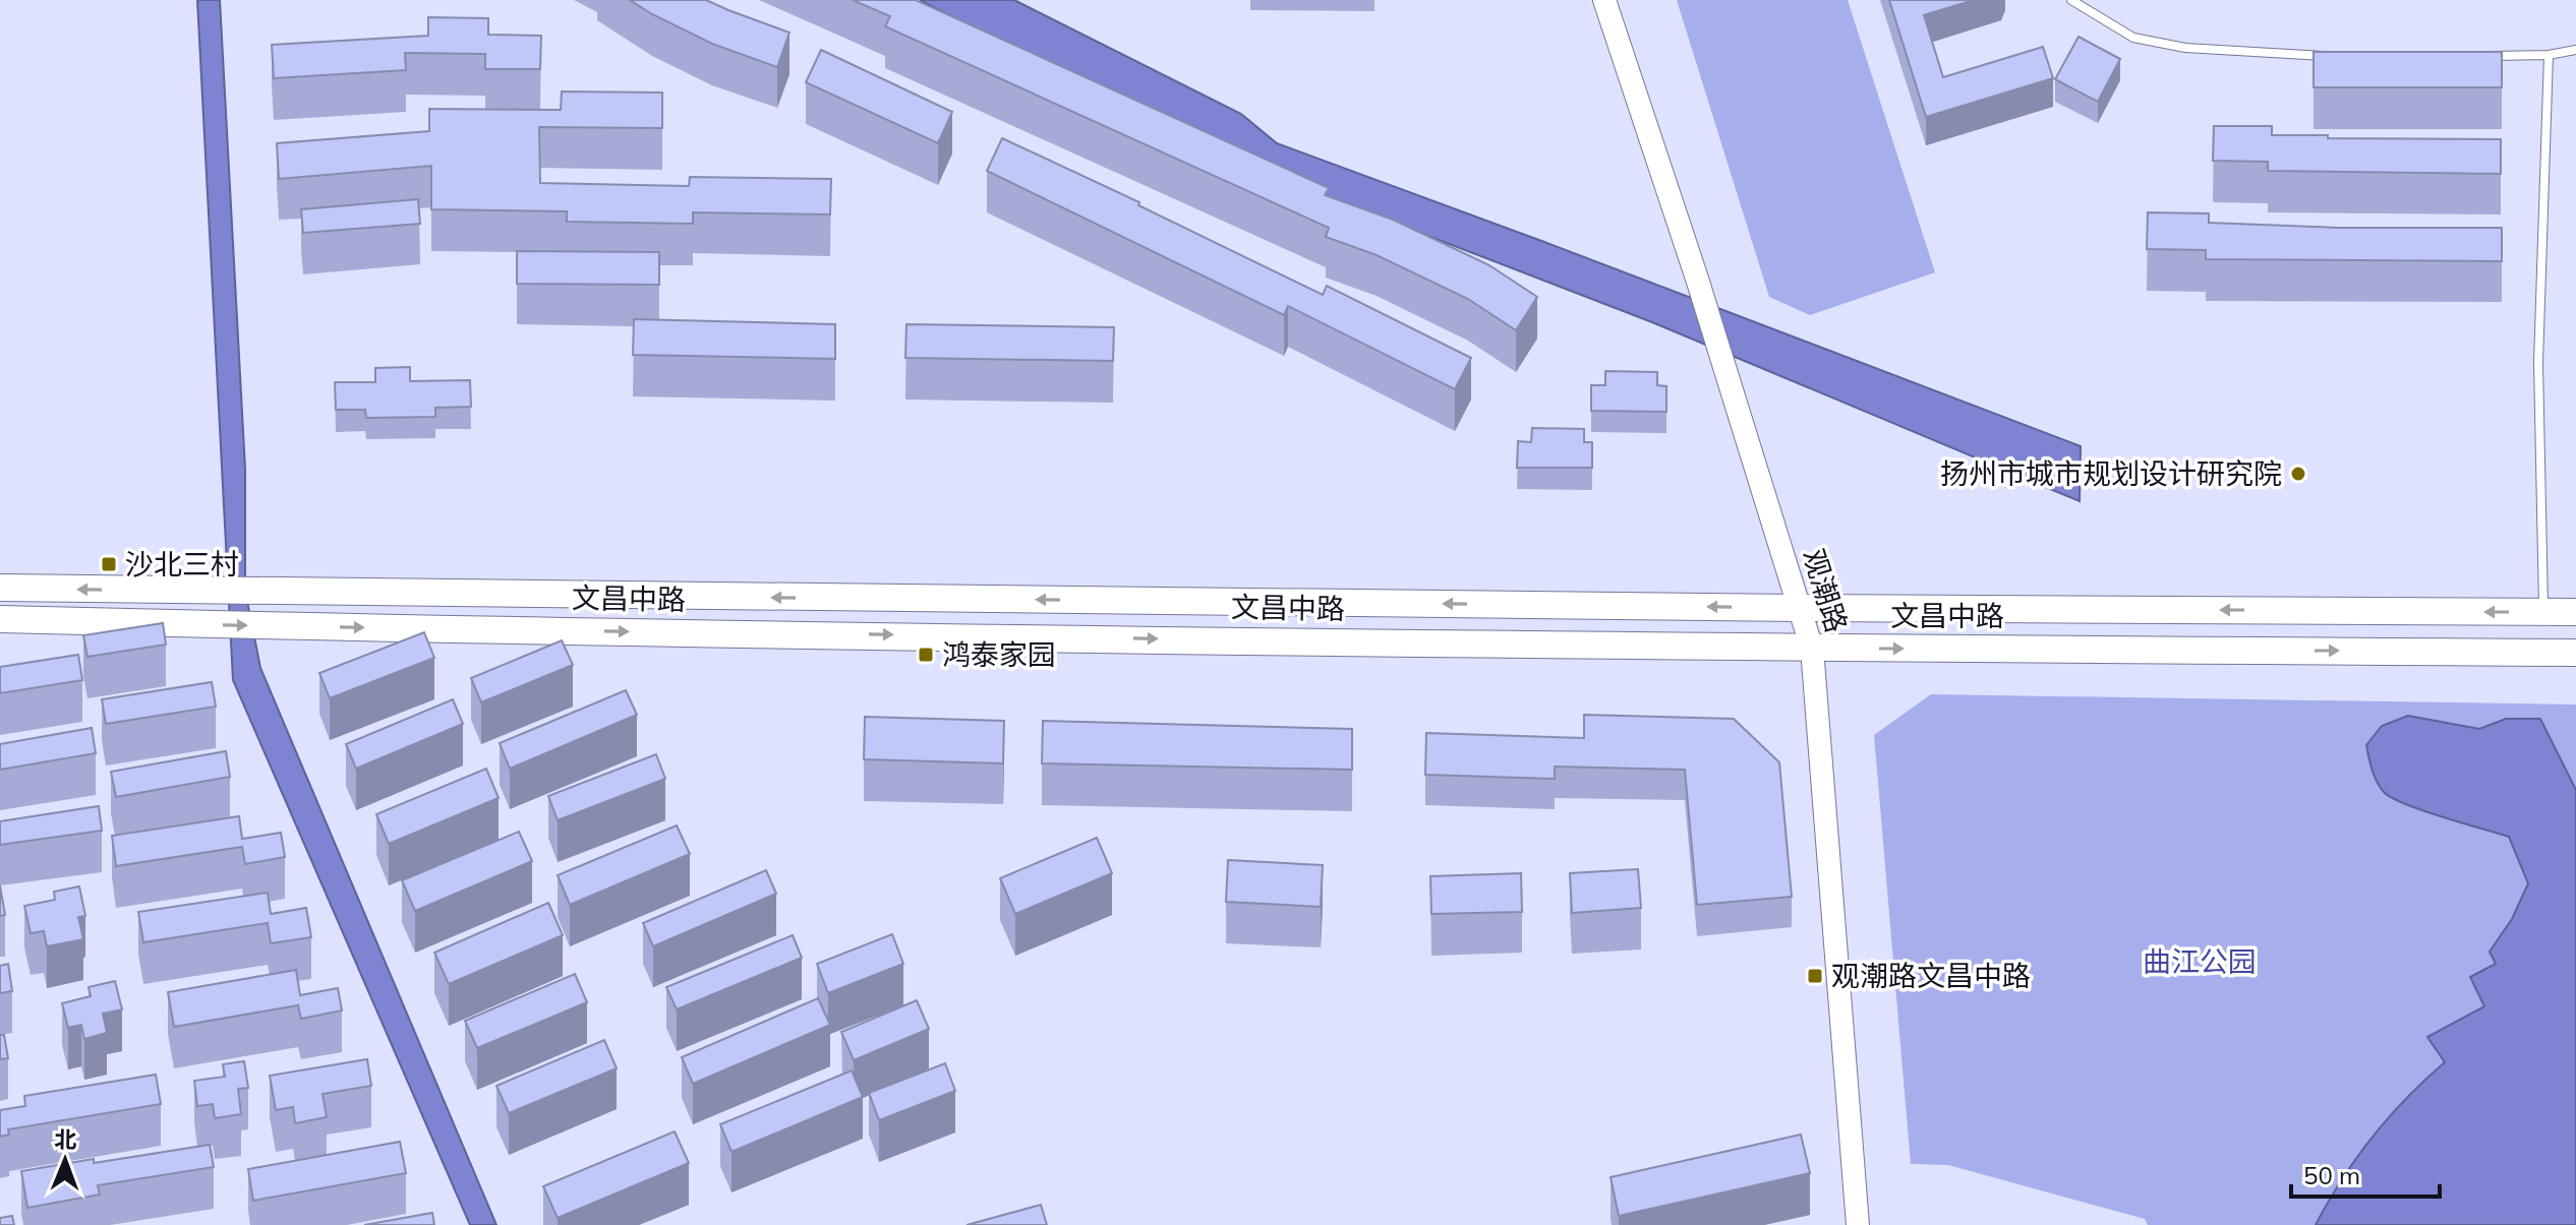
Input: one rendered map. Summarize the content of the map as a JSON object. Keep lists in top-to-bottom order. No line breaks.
{"streets":{"main road":["文昌中路"],"street":["观潮路"]},"crossings":[["观潮路","文昌中路"]],"parks":["曲江公园"],"places":{"other":["扬州市城市规划设计研究院"],"transit":["沙北三村","鸿泰家园","观潮路文昌中路"]},"scale_bar":"50 m","north":"top"}
